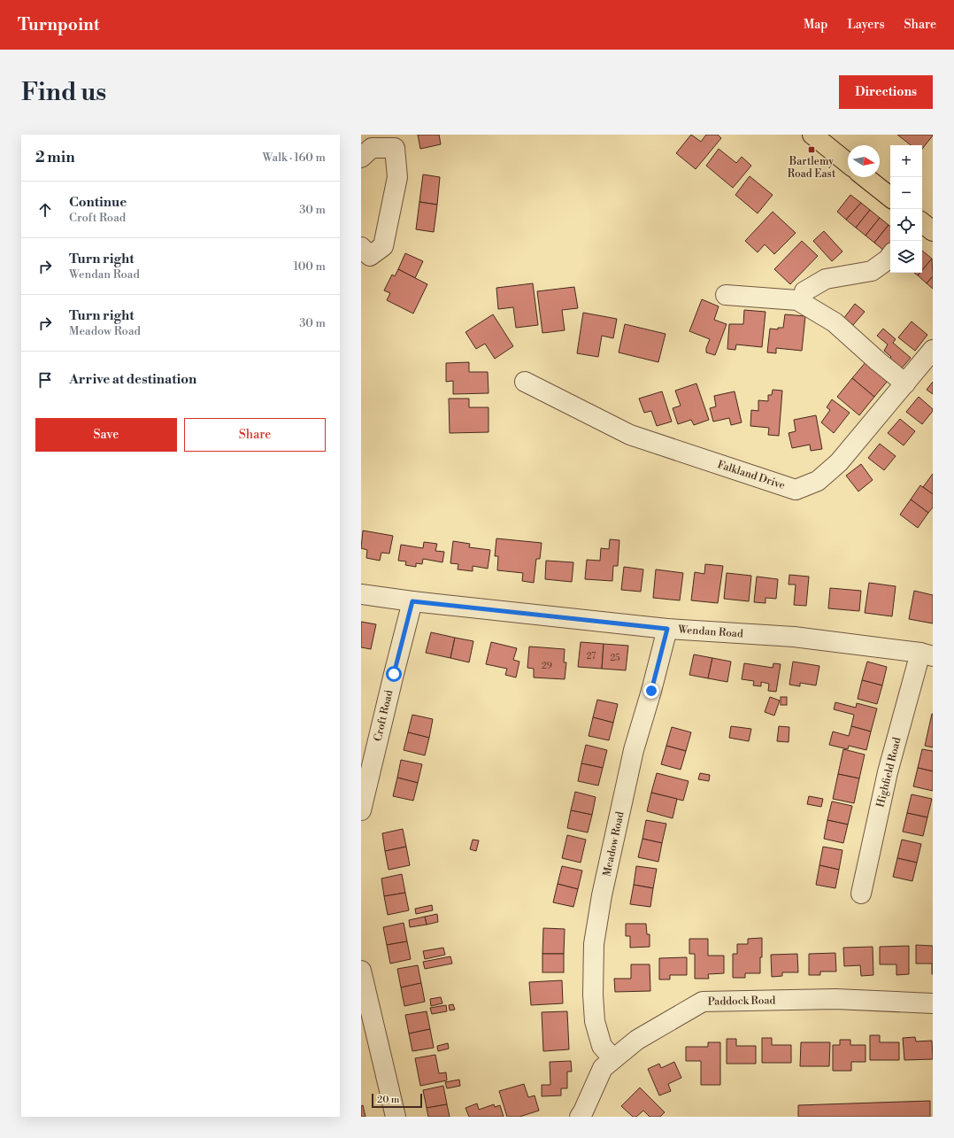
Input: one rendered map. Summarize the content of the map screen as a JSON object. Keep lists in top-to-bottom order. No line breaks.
{"streets":{"street":["Falkland Drive","Wendan Road","Croft Road","Highfield Road","Meadow Road","Paddock Road"]},"crossings":[["Wendan Road","Croft Road"],["Wendan Road","Highfield Road"],["Wendan Road","Meadow Road"],["Meadow Road","Paddock Road"]],"places":{"transit":["Bartlemy Road East"]},"house_numbers":["27","25","29"],"scale_bar":"20 m","north":"right","page":{"header":"Turnpoint","nav":["Map","Layers","Share"],"buttons":["Directions",["Save","Share"]],"title":"Find us","heading":["2 min","Walk · 160 m"],"map_buttons":["+","−"],"list":[["Continue","Croft Road","30 m"],["Turn right","Wendan Road","100 m"],["Turn right","Meadow Road","30 m"],"Arrive at destination"],"scale":"20 m"}}
